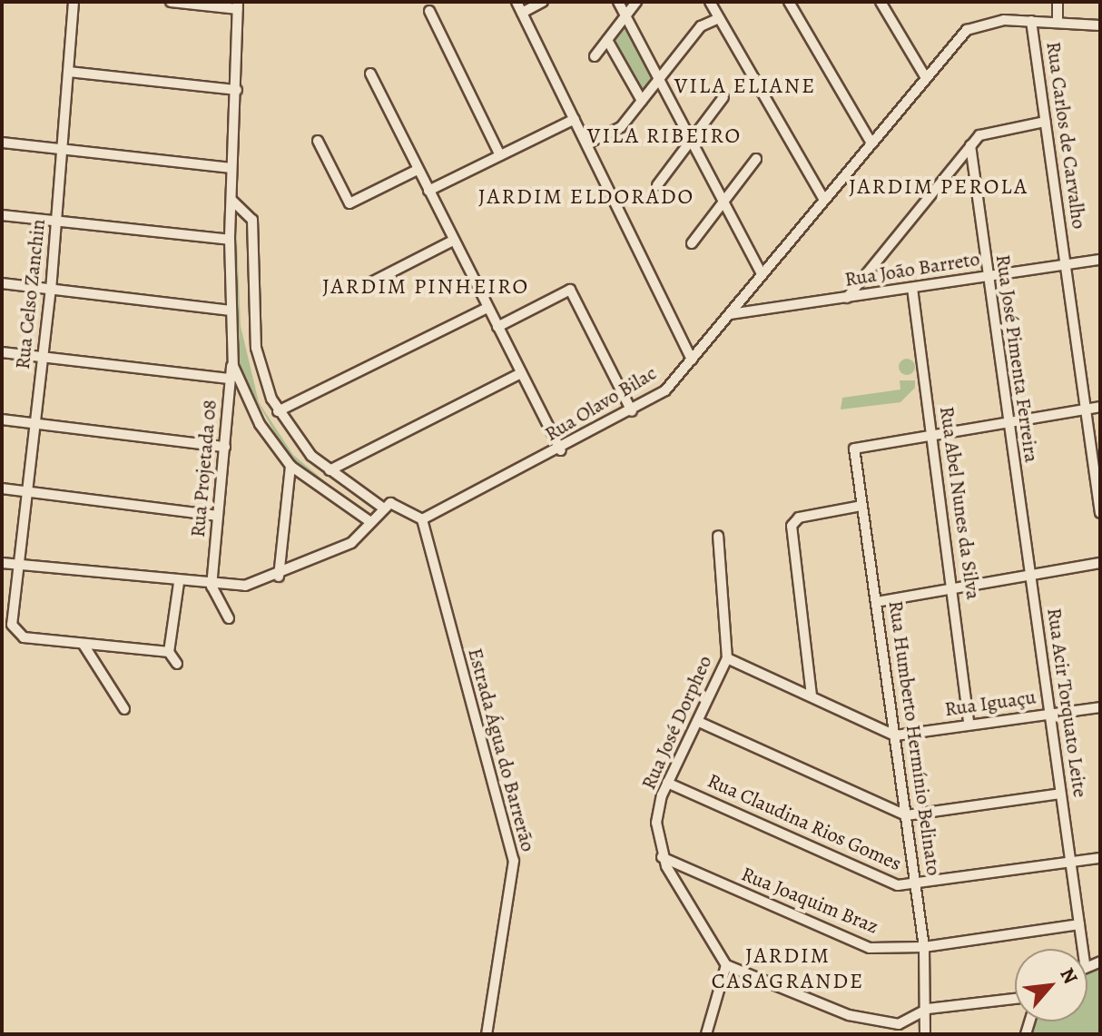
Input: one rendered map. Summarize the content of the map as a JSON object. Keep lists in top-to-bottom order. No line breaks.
{"streets":{"street":["Rua Carlos de Carvalho","Rua João Barreto","Rua Celso Zanchin","Rua José Pimenta Ferreira","Rua Olavo Bilac","Rua Projetada 08","Rua Abel Nunes da Silva","Rua Acir Torquato Leite","Rua Iguaçu","Rua José Dorpheo","Rua Humberto Hermínio Belinato","Estrada Água do Barrerão","Rua Claudina Rios Gomes","Rua Joaquim Braz"]},"crossings":[["Rua Carlos de Carvalho","Rua João Barreto"],["Rua Carlos de Carvalho","Rua Olavo Bilac"],["Rua João Barreto","Rua José Pimenta Ferreira"],["Rua João Barreto","Rua Olavo Bilac"],["Rua João Barreto","Rua Abel Nunes da Silva"],["Rua José Pimenta Ferreira","Rua Acir Torquato Leite"],["Rua Olavo Bilac","Estrada Água do Barrerão"],["Rua Abel Nunes da Silva","Rua Iguaçu"],["Rua Abel Nunes da Silva","Rua Humberto Hermínio Belinato"],["Rua Acir Torquato Leite","Rua Iguaçu"],["Rua Acir Torquato Leite","Rua Claudina Rios Gomes"],["Rua Acir Torquato Leite","Rua Joaquim Braz"],["Rua Iguaçu","Rua Humberto Hermínio Belinato"],["Rua José Dorpheo","Rua Claudina Rios Gomes"],["Rua José Dorpheo","Rua Joaquim Braz"],["Rua Humberto Hermínio Belinato","Rua Claudina Rios Gomes"],["Rua Humberto Hermínio Belinato","Rua Joaquim Braz"]],"districts":["VILA ELIANE","VILA RIBEIRO","JARDIM PEROLA","JARDIM ELDORADO","JARDIM PINHEIRO","JARDIM CASAGRANDE"],"north":"top right"}
